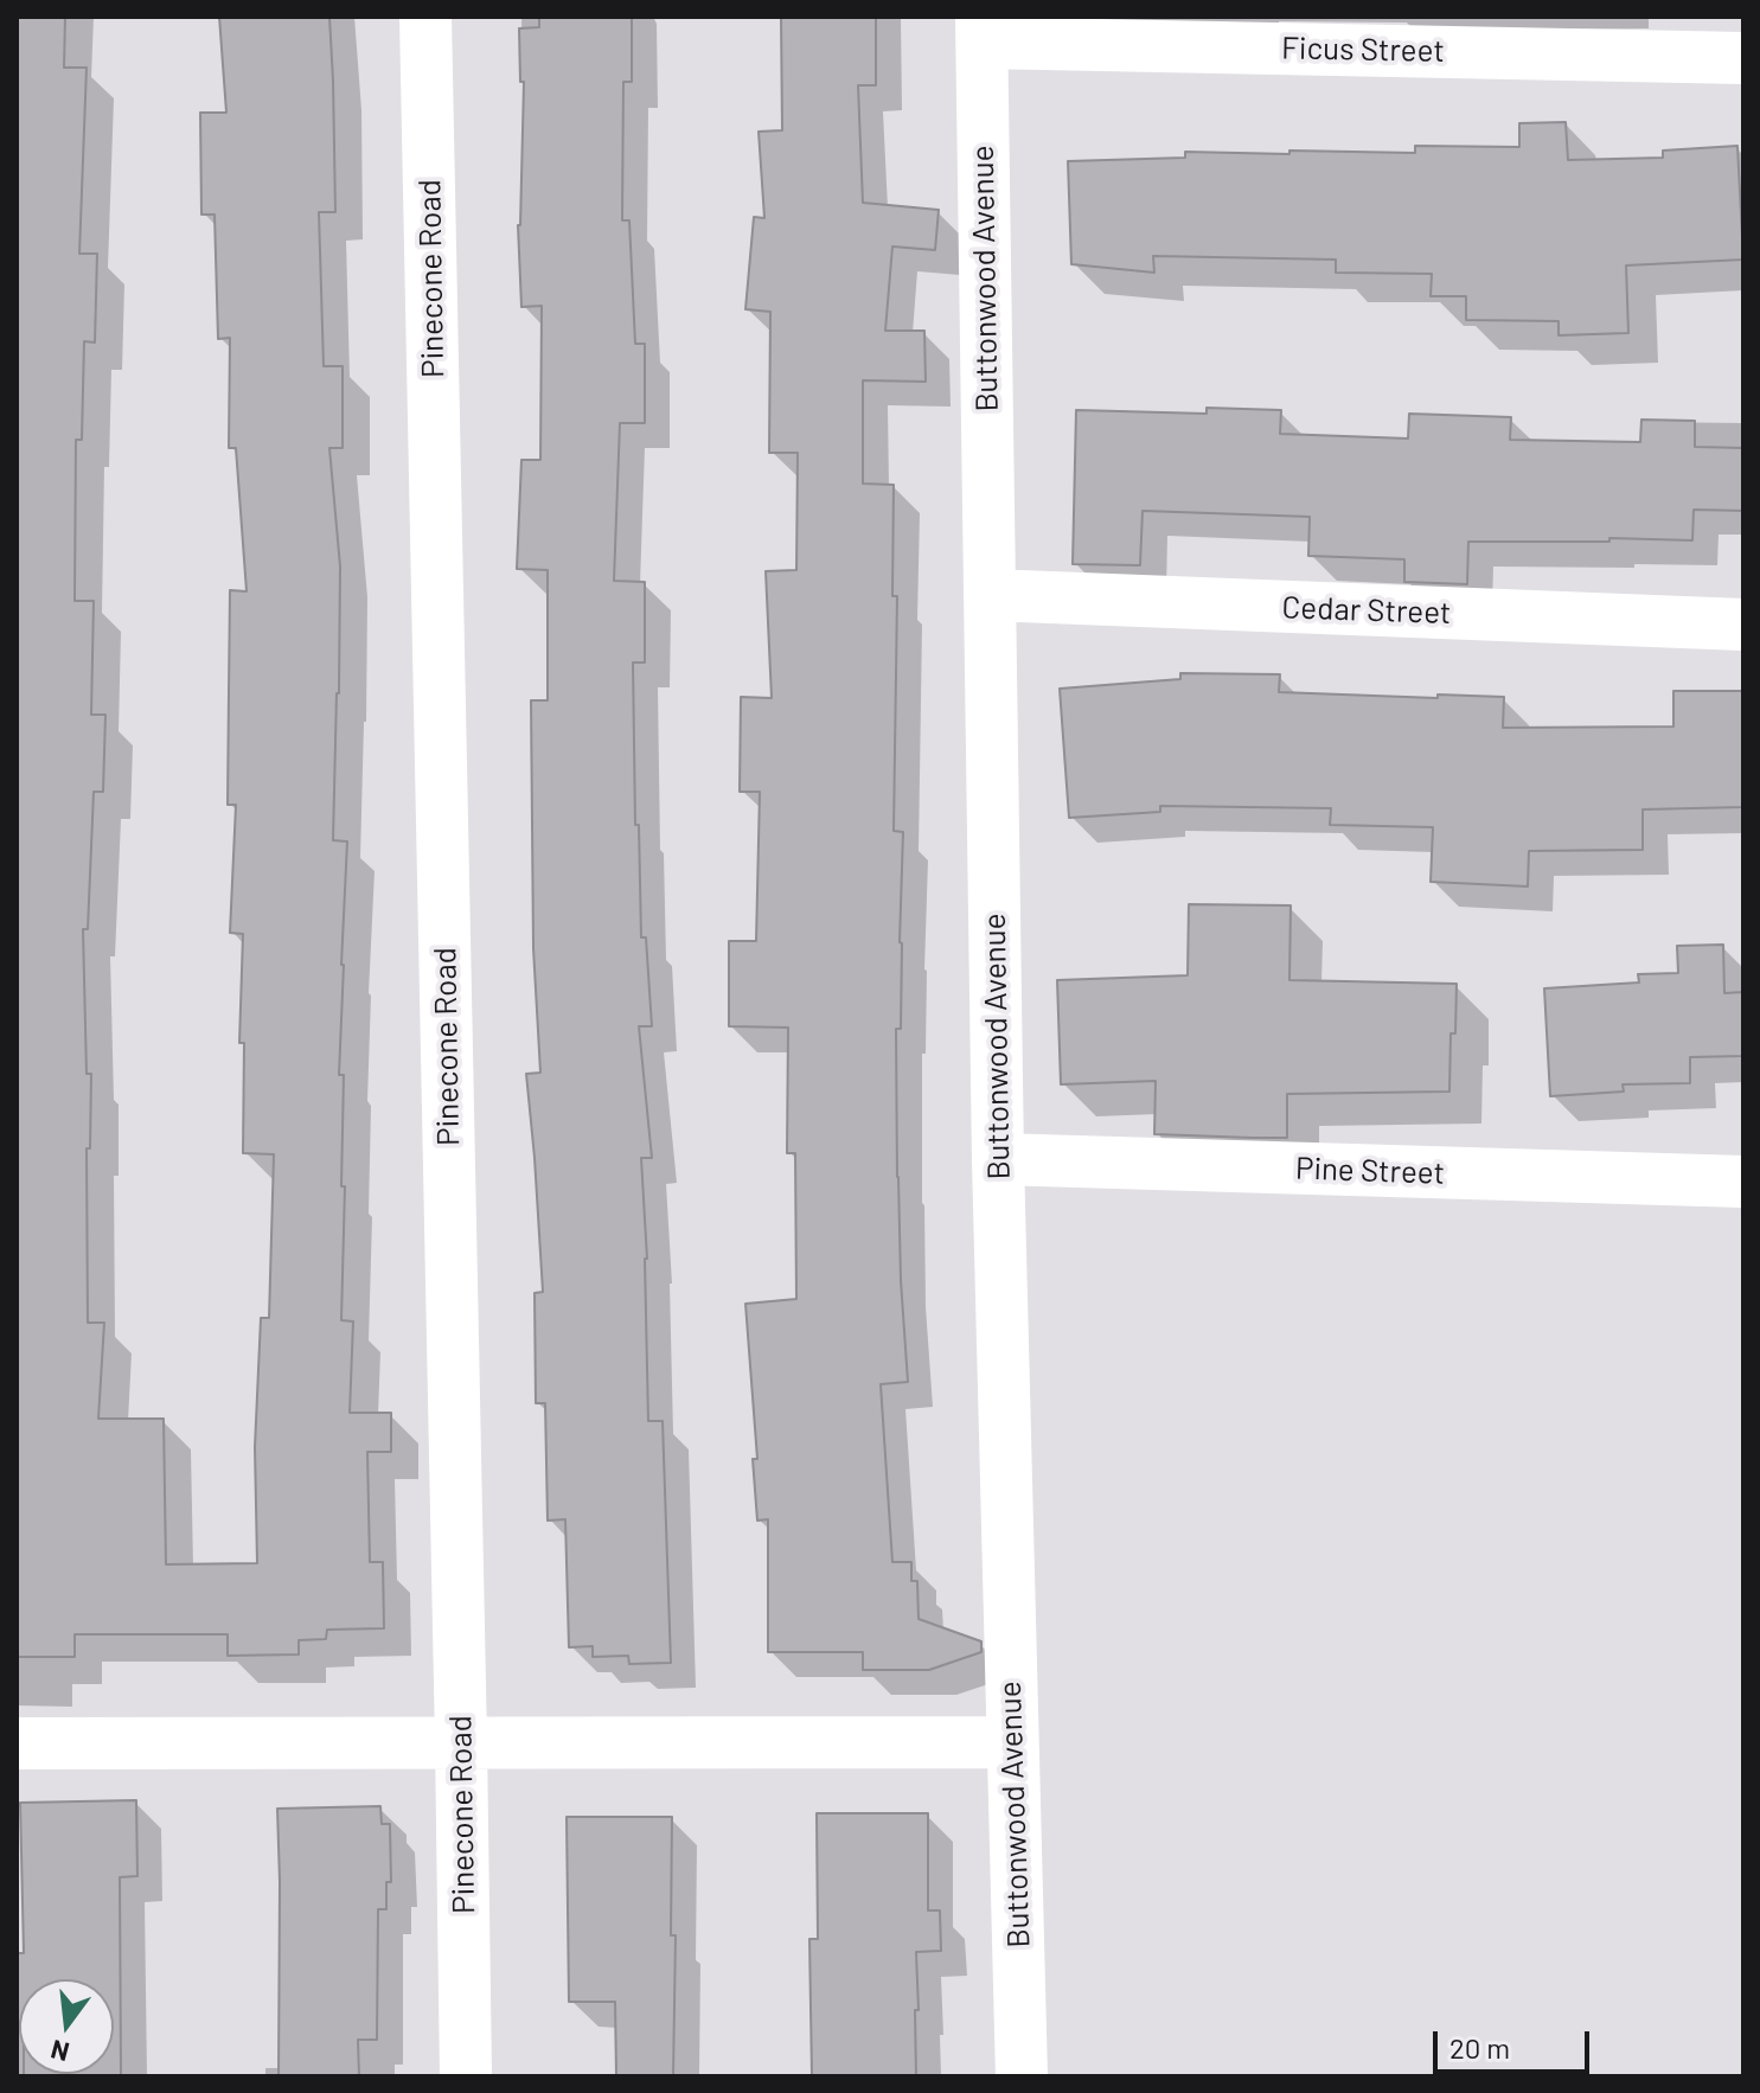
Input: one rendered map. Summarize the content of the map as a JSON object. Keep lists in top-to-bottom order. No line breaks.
{"streets":{"street":["Ficus Street","Pinecone Road","Buttonwood Avenue","Cedar Street","Pine Street"]},"crossings":[["Ficus Street","Buttonwood Avenue"],["Buttonwood Avenue","Cedar Street"],["Buttonwood Avenue","Pine Street"]],"scale_bar":"20 m","north":"bottom"}
